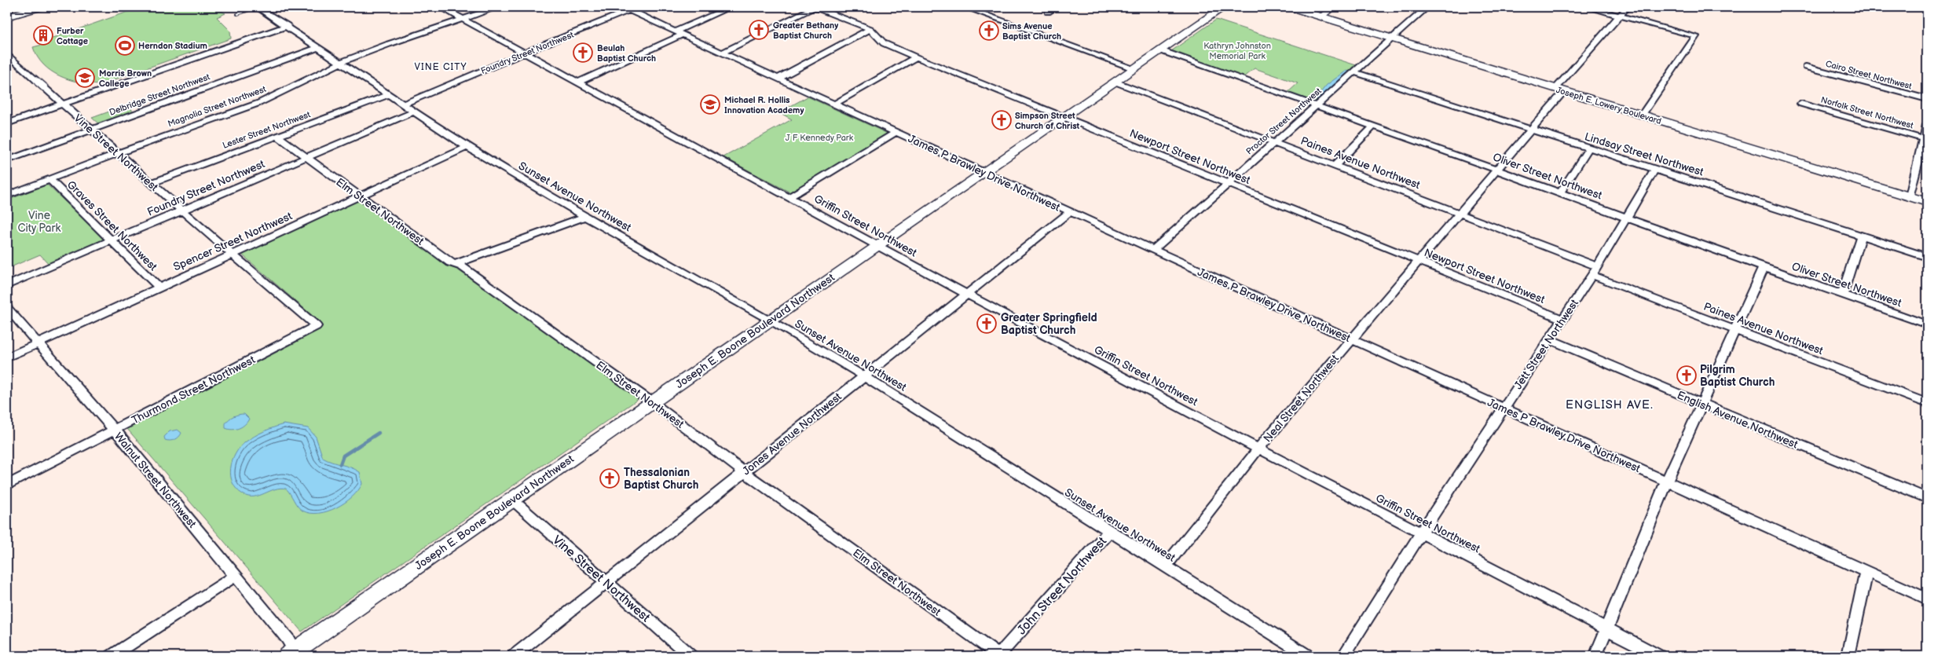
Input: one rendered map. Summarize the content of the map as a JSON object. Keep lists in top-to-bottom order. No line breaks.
{"streets":{"main road":["Joseph E. Lowery Boulevard","Joseph E. Boone Boulevard Northwest"],"street":["Foundry Street Northwest","Cairo Street Northwest","Delbridge Street Northwest","Magnolia Street Northwest","Norfolk Street Northwest","Proctor Street Northwest","Lester Street Northwest","Vine Street Northwest","Lindsay Street Northwest","Newport Street Northwest","Paines Avenue Northwest","James P Brawley Drive Northwest","Oliver Street Northwest","Sunset Avenue Northwest","Elm Street Northwest","Graves Street Northwest","Griffin Street Northwest","Spencer Street Northwest","Jett Street Northwest","Thurmond Street Northwest","Neal Street Northwest","English Avenue Northwest","Jones Avenue Northwest","Walnut Street Northwest","John Street Northwest"]},"crossings":[["Foundry Street Northwest","Vine Street Northwest"],["Foundry Street Northwest","James P Brawley Drive Northwest"],["Foundry Street Northwest","Sunset Avenue Northwest"],["Foundry Street Northwest","Elm Street Northwest"],["Foundry Street Northwest","Graves Street Northwest"],["Foundry Street Northwest","Griffin Street Northwest"],["Delbridge Street Northwest","Vine Street Northwest"],["Delbridge Street Northwest","Sunset Avenue Northwest"],["Joseph E. Lowery Boulevard","Proctor Street Northwest"],["Joseph E. Lowery Boulevard","Neal Street Northwest"],["Magnolia Street Northwest","Vine Street Northwest"],["Magnolia Street Northwest","Sunset Avenue Northwest"],["Magnolia Street Northwest","Graves Street Northwest"],["Magnolia Street Northwest","Griffin Street Northwest"],["Proctor Street Northwest","Lindsay Street Northwest"],["Proctor Street Northwest","Newport Street Northwest"],["Proctor Street Northwest","Paines Avenue Northwest"],["Proctor Street Northwest","James P Brawley Drive Northwest"],["Proctor Street Northwest","Oliver Street Northwest"],["Lester Street Northwest","Vine Street Northwest"],["Lester Street Northwest","Sunset Avenue Northwest"],["Lester Street Northwest","Elm Street Northwest"],["Vine Street Northwest","Spencer Street Northwest"],["Vine Street Northwest","Joseph E. Boone Boulevard Northwest"],["Vine Street Northwest","Thurmond Street Northwest"],["Vine Street Northwest","Jones Avenue Northwest"],["Lindsay Street Northwest","Jett Street Northwest"],["Lindsay Street Northwest","Neal Street Northwest"],["Newport Street Northwest","Joseph E. Boone Boulevard Northwest"],["Newport Street Northwest","Jett Street Northwest"],["Newport Street Northwest","Neal Street Northwest"],["Paines Avenue Northwest","Joseph E. Boone Boulevard Northwest"],["Paines Avenue Northwest","Jett Street Northwest"],["Paines Avenue Northwest","Neal Street Northwest"],["James P Brawley Drive Northwest","Joseph E. Boone Boulevard Northwest"],["James P Brawley Drive Northwest","Jett Street Northwest"],["James P Brawley Drive Northwest","Neal Street Northwest"],["James P Brawley Drive Northwest","Jones Avenue Northwest"],["Oliver Street Northwest","Joseph E. Boone Boulevard Northwest"],["Oliver Street Northwest","Jett Street Northwest"],["Oliver Street Northwest","Neal Street Northwest"],["Sunset Avenue Northwest","Spencer Street Northwest"],["Sunset Avenue Northwest","Joseph E. Boone Boulevard Northwest"],["Sunset Avenue Northwest","Neal Street Northwest"],["Sunset Avenue Northwest","Jones Avenue Northwest"],["Sunset Avenue Northwest","John Street Northwest"],["Elm Street Northwest","Spencer Street Northwest"],["Elm Street Northwest","Joseph E. Boone Boulevard Northwest"],["Elm Street Northwest","Jones Avenue Northwest"],["Elm Street Northwest","John Street Northwest"],["Graves Street Northwest","Spencer Street Northwest"],["Griffin Street Northwest","Joseph E. Boone Boulevard Northwest"],["Griffin Street Northwest","Jett Street Northwest"],["Griffin Street Northwest","Neal Street Northwest"],["Griffin Street Northwest","Jones Avenue Northwest"],["Spencer Street Northwest","Walnut Street Northwest"],["Joseph E. Boone Boulevard Northwest","Walnut Street Northwest"],["Jett Street Northwest","English Avenue Northwest"],["Thurmond Street Northwest","Walnut Street Northwest"]],"districts":["VINE CITY","ENGLISH AVE."],"parks":["Kathryn Johnston Memorial Park","J F Kennedy Park","Vine City Park"],"places":{"church":["Greater Bethany Baptist Church","Sims Avenue Baptist Church","Beulah Baptist Church","Simpson Street Church of Christ","Greater Springfield Baptist Church","Pilgrim Baptist Church","Thessalonian Baptist Church"],"building":["Furber Cottage"],"sports":["Herndon Stadium"],"school or university":["Morris Brown College","Michael R. Hollis Innovation Academy"]}}
